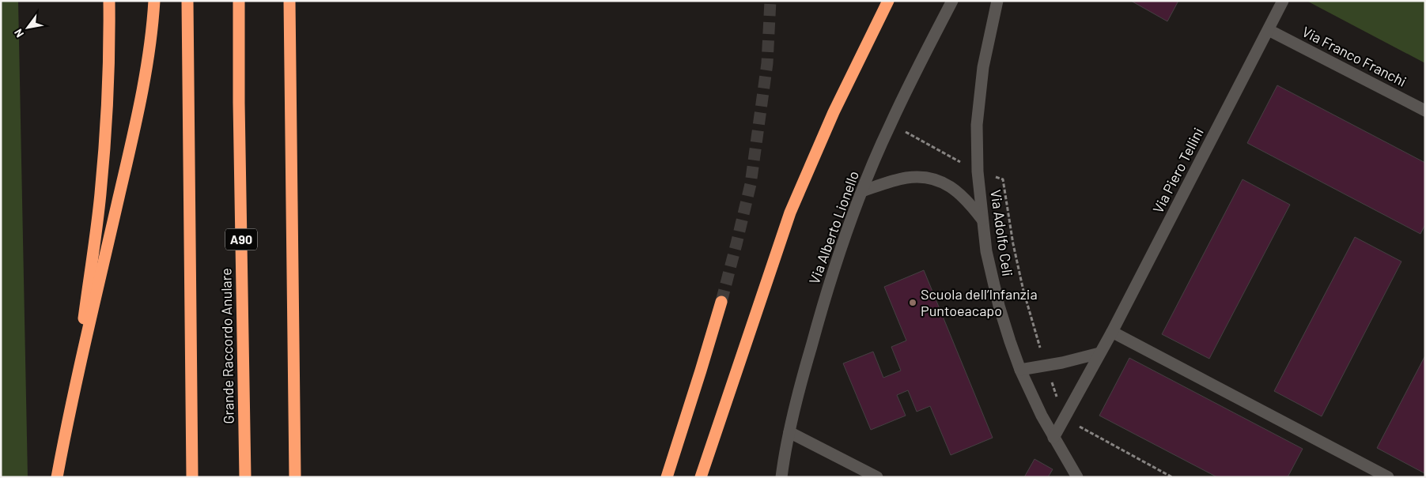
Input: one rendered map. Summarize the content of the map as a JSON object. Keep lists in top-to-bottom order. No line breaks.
{"streets":{"highway":["A90","Grande Raccordo Anulare"],"street":["Via Franco Franchi","Via Piero Tellini","Via Alberto Lionello","Via Adolfo Celi"]},"crossings":[["Via Franco Franchi","Via Piero Tellini"],["Via Piero Tellini","Via Adolfo Celi"]],"places":["Scuola dell’Infanzia Puntoeacapo"],"north":"bottom left"}
